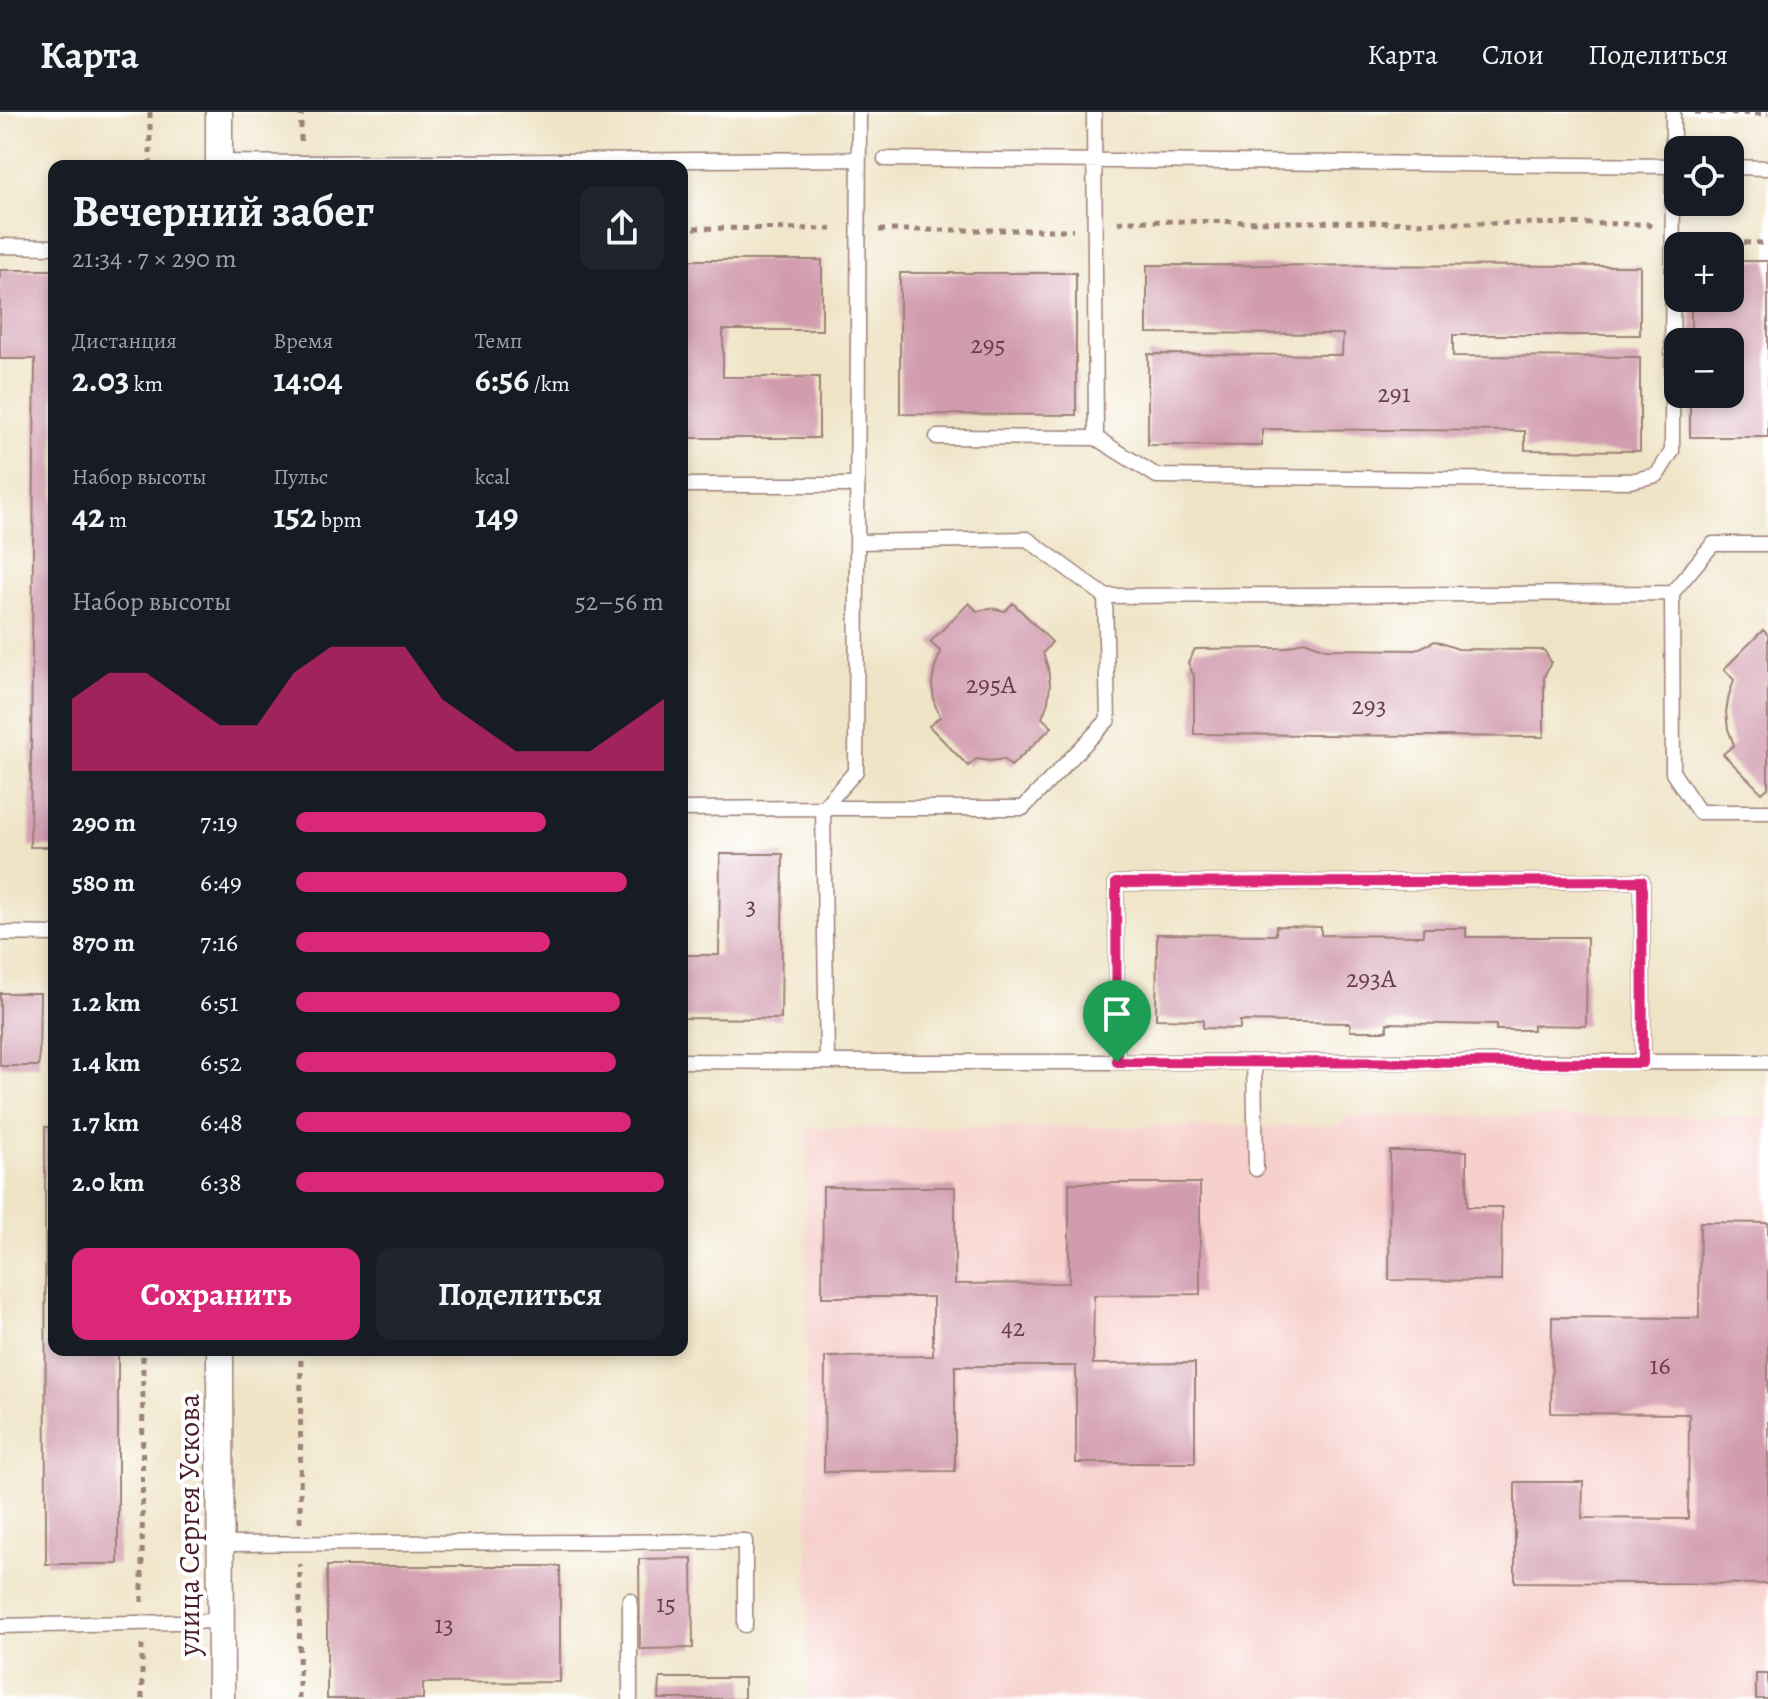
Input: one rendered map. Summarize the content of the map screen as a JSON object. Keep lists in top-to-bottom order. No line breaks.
{"streets":{"street":["улица Сергея Ускова"]},"house_numbers":["295","291","295А","293","3","293А","42","16","15","13"],"page":{"header":"Карта","nav":["Карта","Слои","Поделиться"],"map_buttons":["+","−"],"heading":["Вечерний забег","21:34 · 7 × 290 m"],"stats":[["Дистанция","2.03 km"],["Время","14:04"],["Темп","6:56 /km"],["Набор высоты","42 m"],["Пульс","152 bpm"],["kcal","149"]],"chart":["Набор высоты","52–56 m"],"list":[{"name":"290 m","note":"7:19"},{"name":"580 m","note":"6:49"},{"name":"870 m","note":"7:16"},{"name":"1.2 km","note":"6:51"},{"name":"1.4 km","note":"6:52"},{"name":"1.7 km","note":"6:48"},{"name":"2.0 km","note":"6:38"}],"buttons":["Сохранить","Поделиться"]}}
